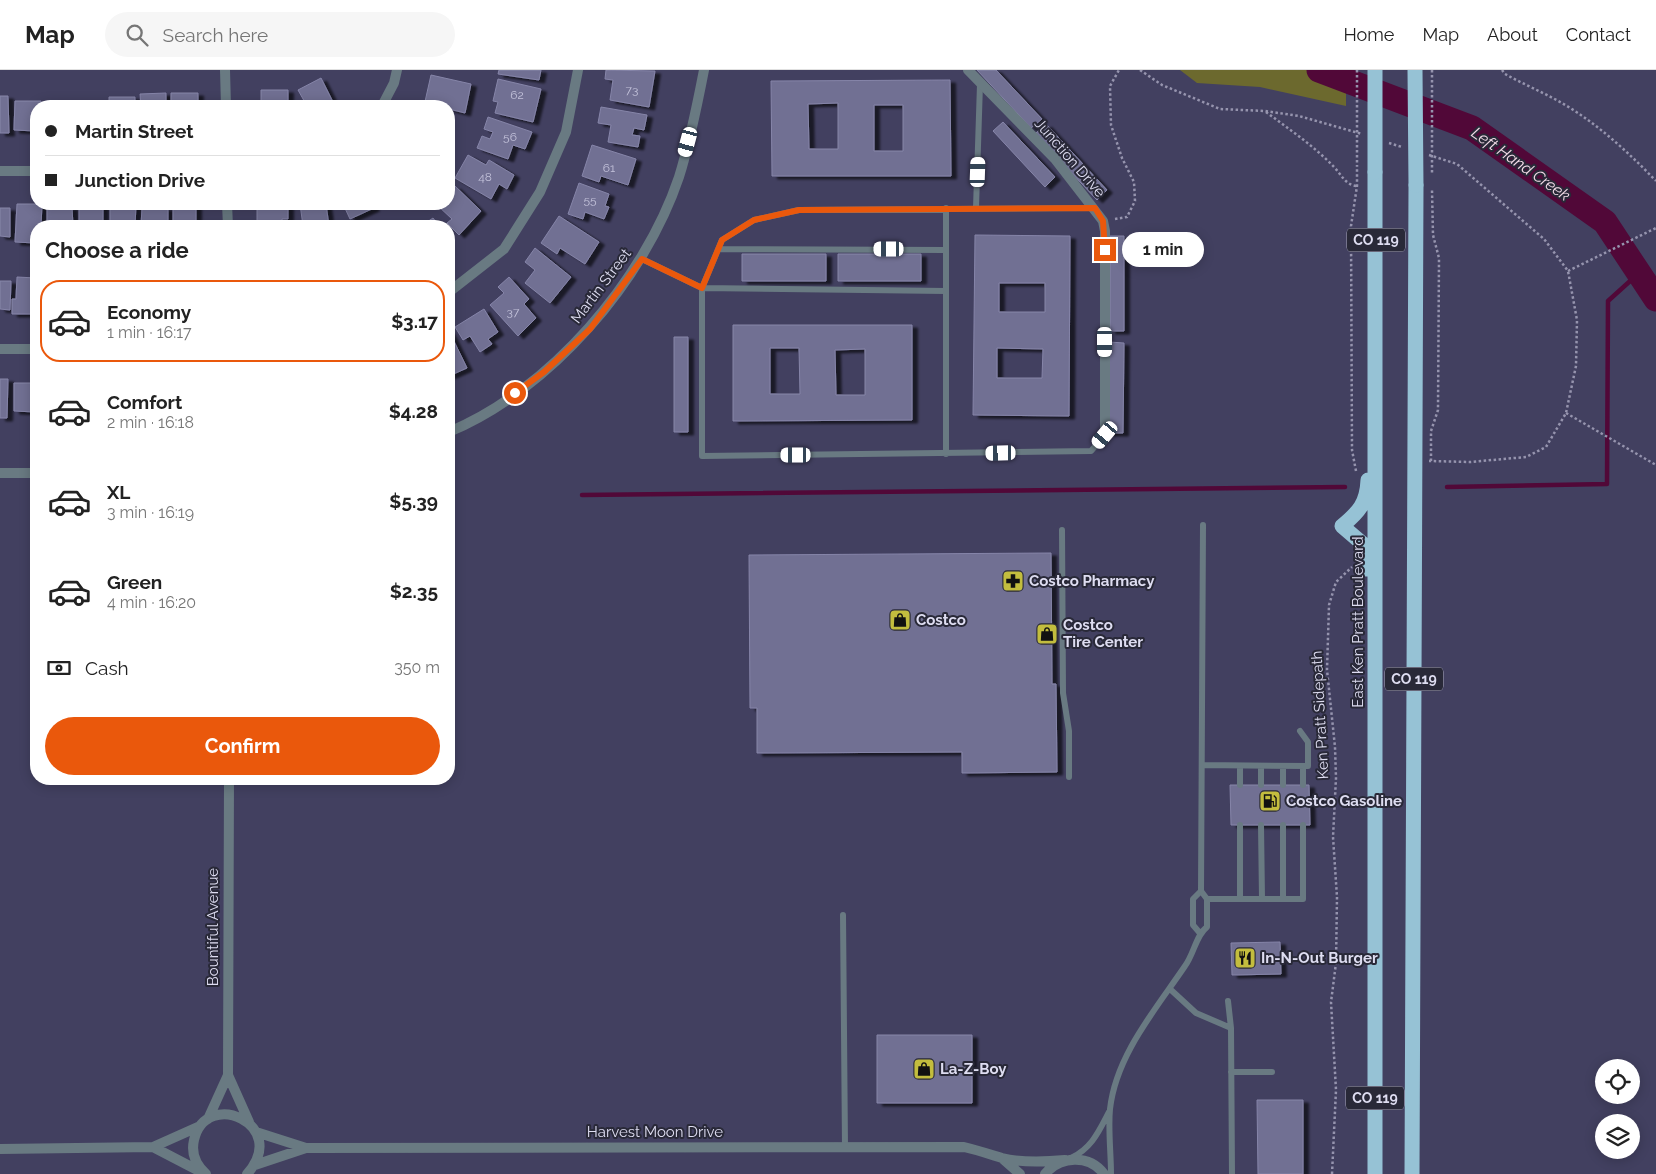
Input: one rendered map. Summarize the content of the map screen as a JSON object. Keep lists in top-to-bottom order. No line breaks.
{"streets":{"highway":["CO 119","East Ken Pratt Boulevard"],"street":["Junction Drive","Martin Street","Bountiful Avenue","Harvest Moon Drive"],"path":["Ken Pratt Sidepath"]},"water":["Left Hand Creek"],"places":{"pharmacy":["Costco Pharmacy"],"shop":["Costco","Costco Tire Center","La-Z-Boy"],"fuel station":["Costco Gasoline"],"restaurant":["In-N-Out Burger"]},"house_numbers":["73","62","56","61","48","55","37"],"page":{"header":"Map","search":"Search here","nav":["Home","Map","About","Contact"],"banner":["Martin Street","Junction Drive"],"heading":"Choose a ride","bubble":"1 min","list":[{"name":"Economy","note":"1 min · 16:17","value":"$3.17"},{"name":"Comfort","note":"2 min · 16:18","value":"$4.28"},{"name":"XL","note":"3 min · 16:19","value":"$5.39"},{"name":"Green","note":"4 min · 16:20","value":"$2.35"}],"pay":["Cash","350 m"],"buttons":"Confirm"}}
